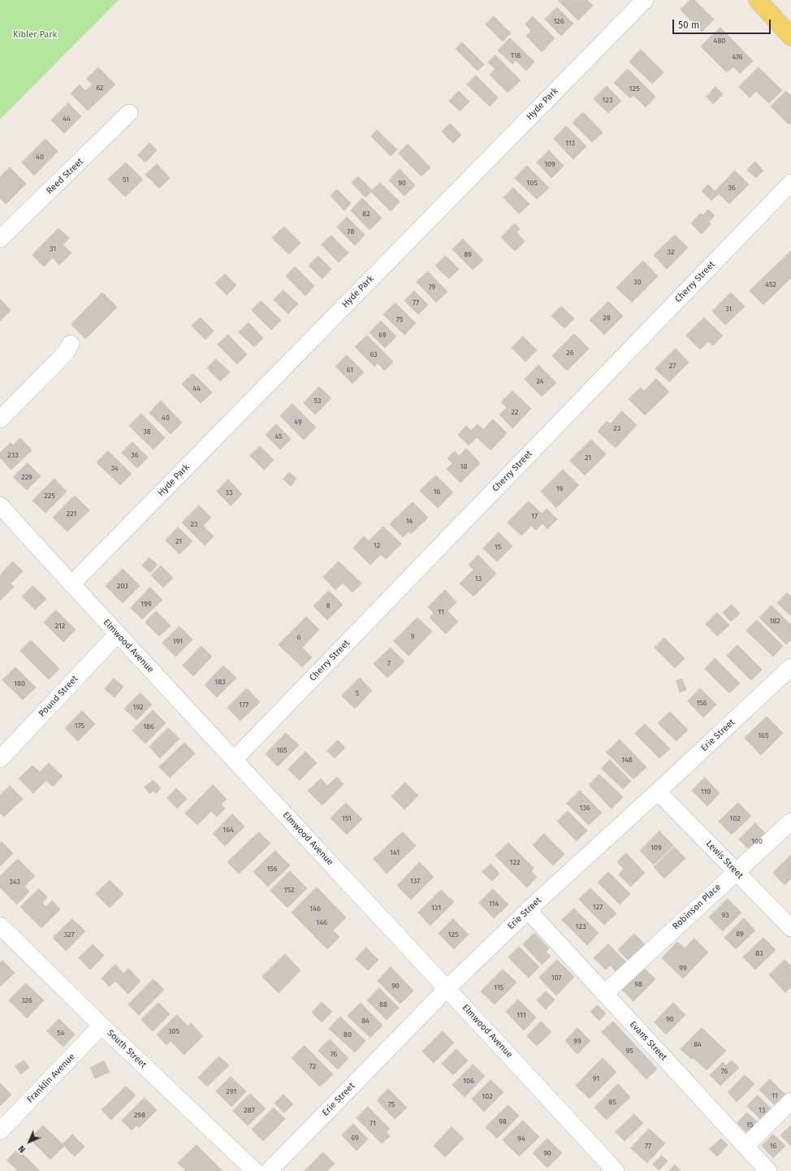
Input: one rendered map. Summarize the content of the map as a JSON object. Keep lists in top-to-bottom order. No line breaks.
{"streets":{"street":["Hyde Park","Reed Street","Cherry Street","Elmwood Avenue","Pound Street","Erie Street","Lewis Street","Robinson Place","Evans Street","South Street","Franklin Avenue"]},"crossings":[["Hyde Park","Elmwood Avenue"],["Cherry Street","Elmwood Avenue"],["Elmwood Avenue","Pound Street"],["Elmwood Avenue","Erie Street"],["Erie Street","Lewis Street"],["Erie Street","Evans Street"],["Lewis Street","Robinson Place"],["Robinson Place","Evans Street"],["South Street","Franklin Avenue"]],"parks":["Kibler Park"],"house_numbers":["126","480","118","476","62","125","123","44","113","40","109","51","90","105","36","82","78","31","32","89","30","452","79","77","31","28","75","69","26","63","27","61","24","44","53","22","40","49","23","38","45","233","36","21","18","34","229","19","16","33","225","221","17","14","23","21","12","15","13","203","199","8","11","182","212","9","6","191","7","183","180","5","156","177","192","175","186","165","165","148","110","136","151","102","164","100","109","141","122","156","137","343","152","114","127","131","146","93","146","123","89","327","125","83","99","107","98","90","115","326","88","111","90","84","305","54","80","99","84","95","76","72","76","91","106","291","11","102","85","75","287","13","298","98","71","15","69","94","77","16","90"],"scale_bar":"50 m","north":"bottom left"}
